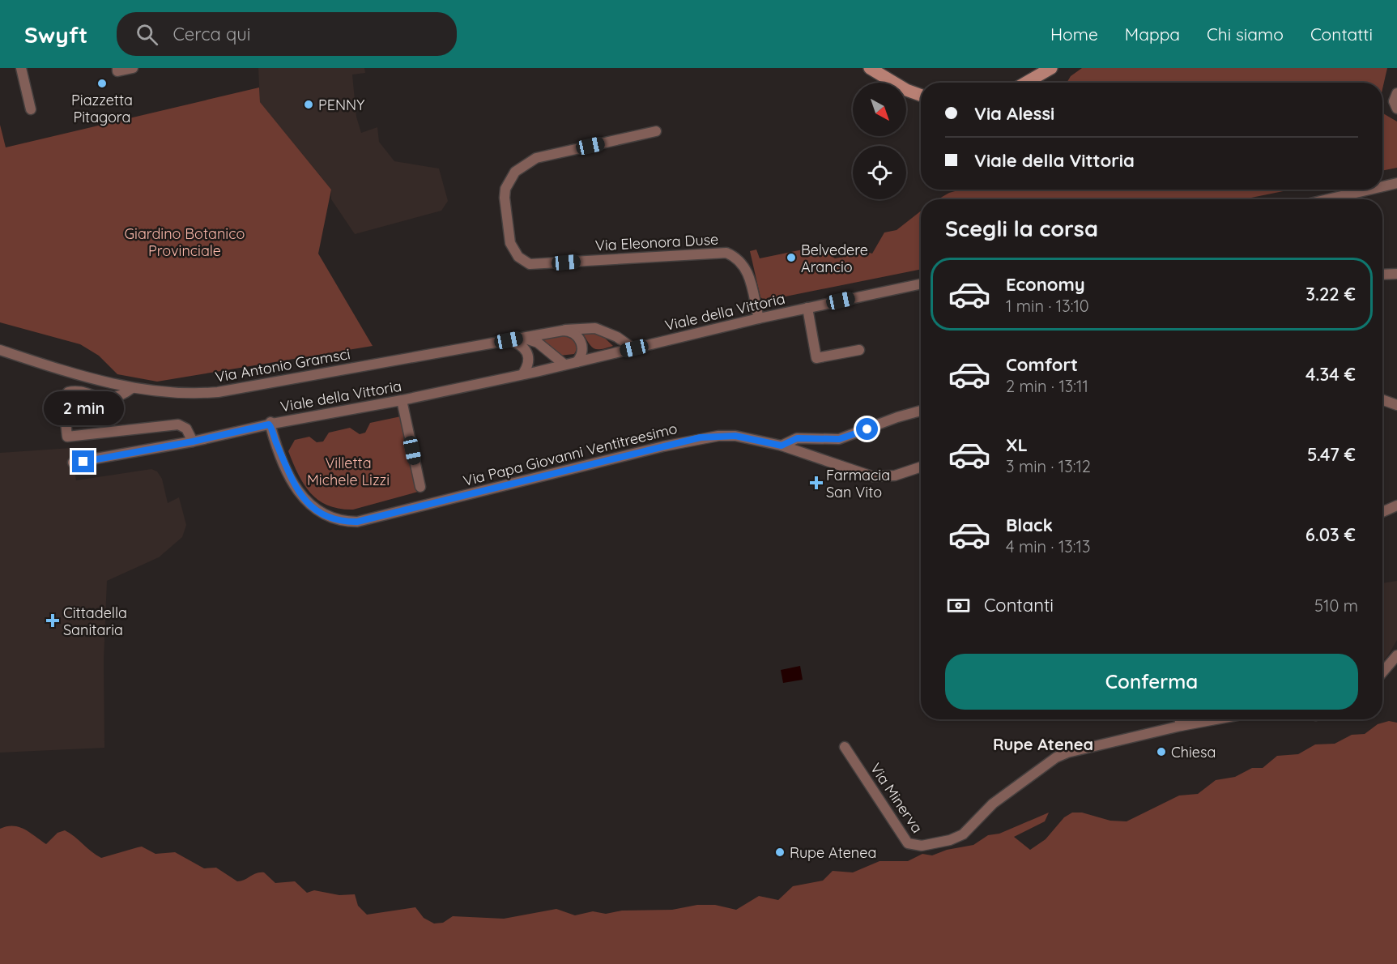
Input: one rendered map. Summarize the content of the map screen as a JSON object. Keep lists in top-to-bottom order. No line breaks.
{"streets":{"street":["Via Eleonora Duse","Viale della Vittoria","Via Antonio Gramsci","Via Papa Giovanni Ventitreesimo","Via Minerva"]},"crossings":[["Via Eleonora Duse","Viale della Vittoria"],["Viale della Vittoria","Via Antonio Gramsci"],["Viale della Vittoria","Via Papa Giovanni Ventitreesimo"]],"districts":["Rupe Atenea"],"parks":["Giardino Botanico Provinciale","Villetta Michele Lizzi"],"places":{"other":["Piazzetta Pitagora","PENNY","Belvedere Arancio","Chiesa","Rupe Atenea"],"health":["Farmacia San Vito","Cittadella Sanitaria"]},"north":"bottom right","page":{"header":"Swyft","search":"Cerca qui","nav":["Home","Mappa","Chi siamo","Contatti"],"banner":["Via Alessi","Viale della Vittoria"],"heading":"Scegli la corsa","list":[{"name":"Economy","note":"1 min · 13:10","value":"3.22 €"},{"name":"Comfort","note":"2 min · 13:11","value":"4.34 €"},{"name":"XL","note":"3 min · 13:12","value":"5.47 €"},{"name":"Black","note":"4 min · 13:13","value":"6.03 €"}],"bubble":"2 min","pay":["Contanti","510 m"],"buttons":"Conferma"}}
